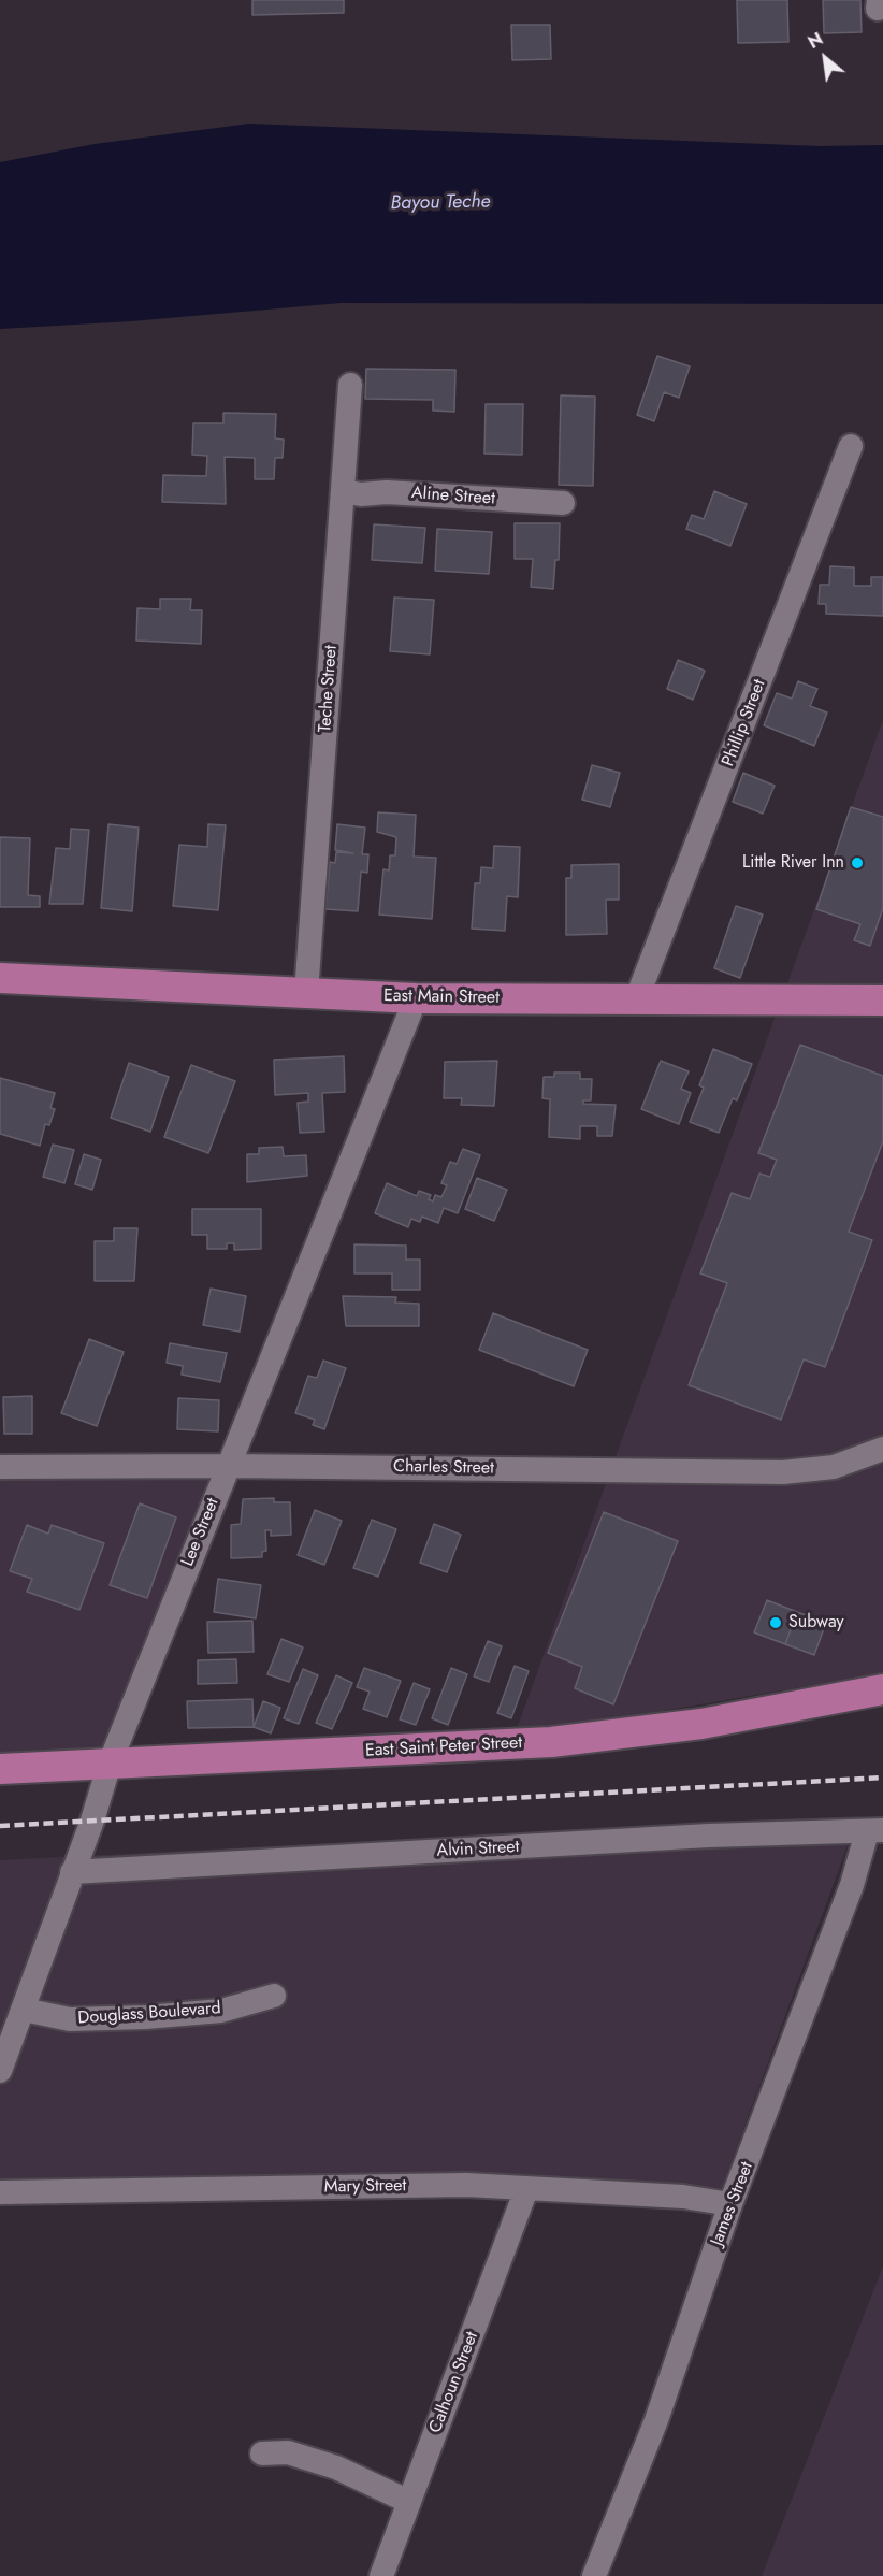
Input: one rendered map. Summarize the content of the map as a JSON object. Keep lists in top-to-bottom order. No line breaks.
{"streets":{"main road":["East Main Street","East Saint Peter Street"],"street":["Aline Street","Teche Street","Phillip Street","Charles Street","Lee Street","Alvin Street","Douglass Boulevard","Mary Street","James Street","Calhoun Street"]},"crossings":[["Aline Street","Teche Street"],["Teche Street","East Main Street"],["Phillip Street","East Main Street"],["East Main Street","Lee Street"],["Charles Street","Lee Street"],["Lee Street","East Saint Peter Street"],["Lee Street","Alvin Street"],["Lee Street","Douglass Boulevard"],["Alvin Street","James Street"],["Mary Street","James Street"],["Mary Street","Calhoun Street"]],"water":["Bayou Teche"],"places":["Little River Inn","Subway"],"north":"top left"}
